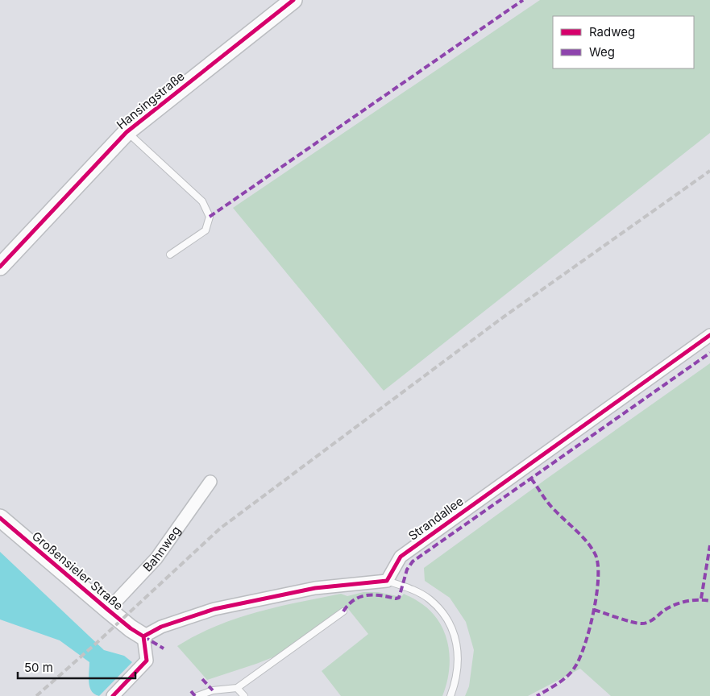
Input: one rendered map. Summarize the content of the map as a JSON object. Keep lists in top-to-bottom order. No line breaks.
{"streets":{"street":["Hansingstraße","Strandallee","Bahnweg","Großensieler Straße"]},"crossings":[["Bahnweg","Großensieler Straße"]],"legend":["Radweg","Weg"],"scale_bar":"50 m"}
